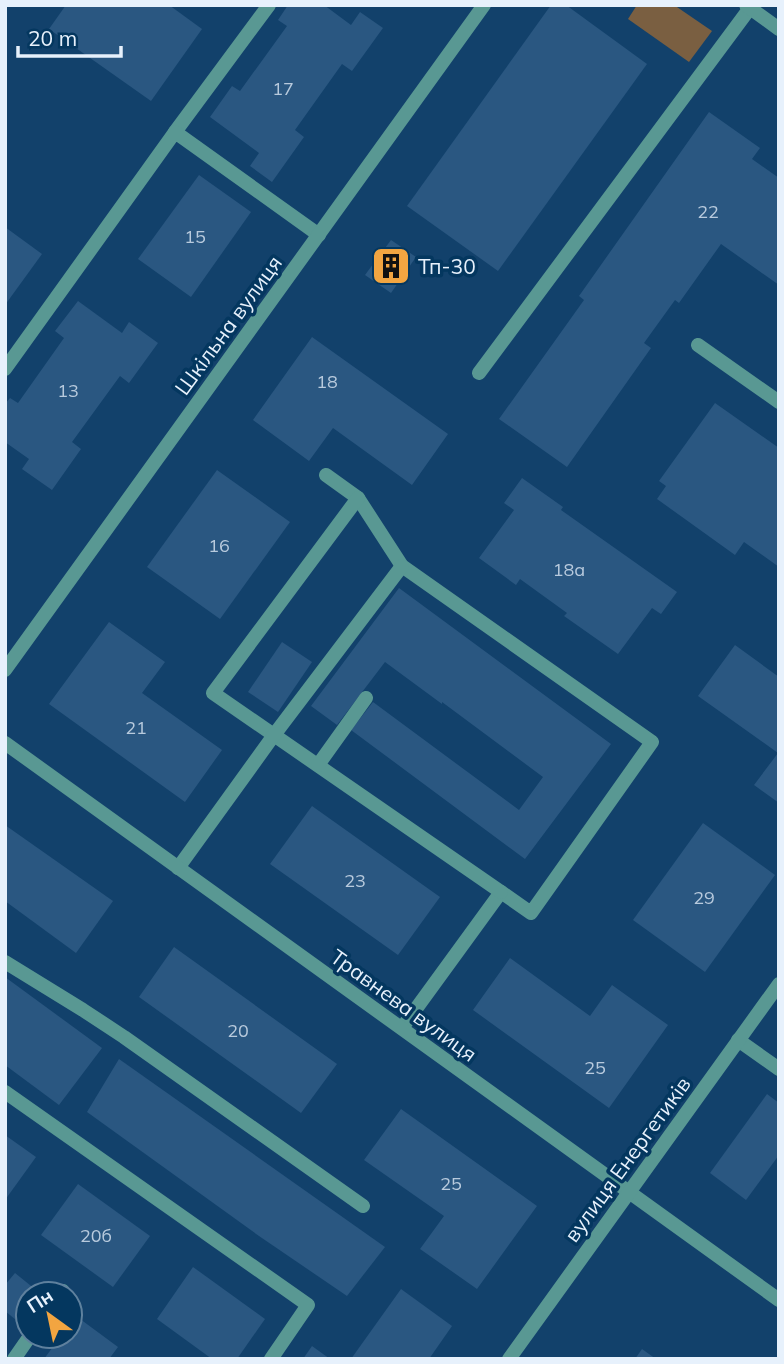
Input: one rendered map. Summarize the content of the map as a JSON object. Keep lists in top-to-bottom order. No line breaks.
{"streets":{"street":["Шкільна вулиця","Травнева вулиця","вулиця Енергетиків"]},"crossings":[["Травнева вулиця","вулиця Енергетиків"]],"places":{"building":["Тп-30"]},"house_numbers":["17","22","15","18","13","16","18а","21","23","29","20","25","25","20б"],"scale_bar":"20 m","north":"top left"}
